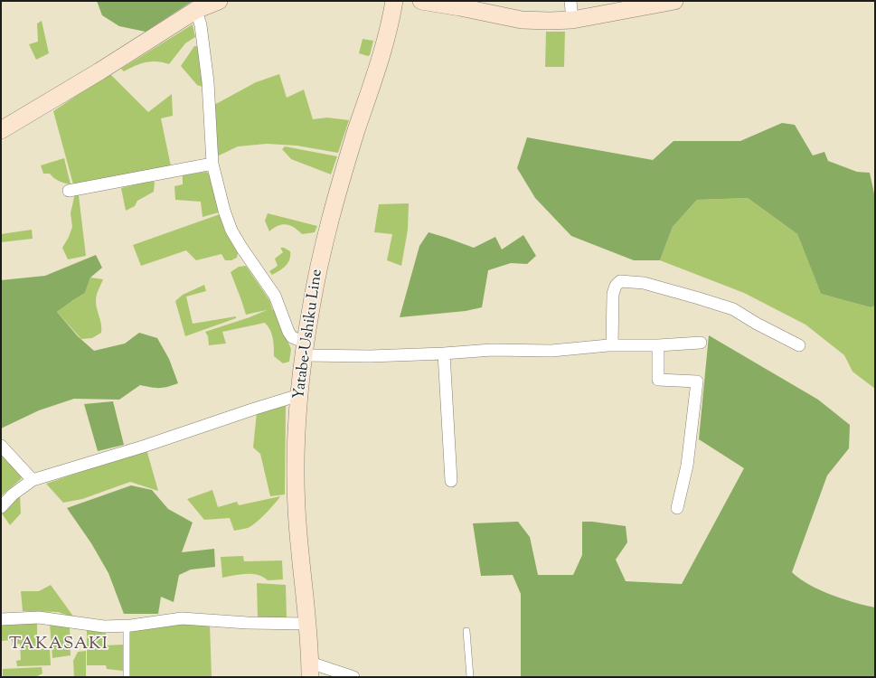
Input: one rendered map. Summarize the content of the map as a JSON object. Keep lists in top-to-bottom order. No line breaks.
{"streets":{"main road":["Yatabe-Ushiku Line"]},"districts":["TAKASAKI"]}
